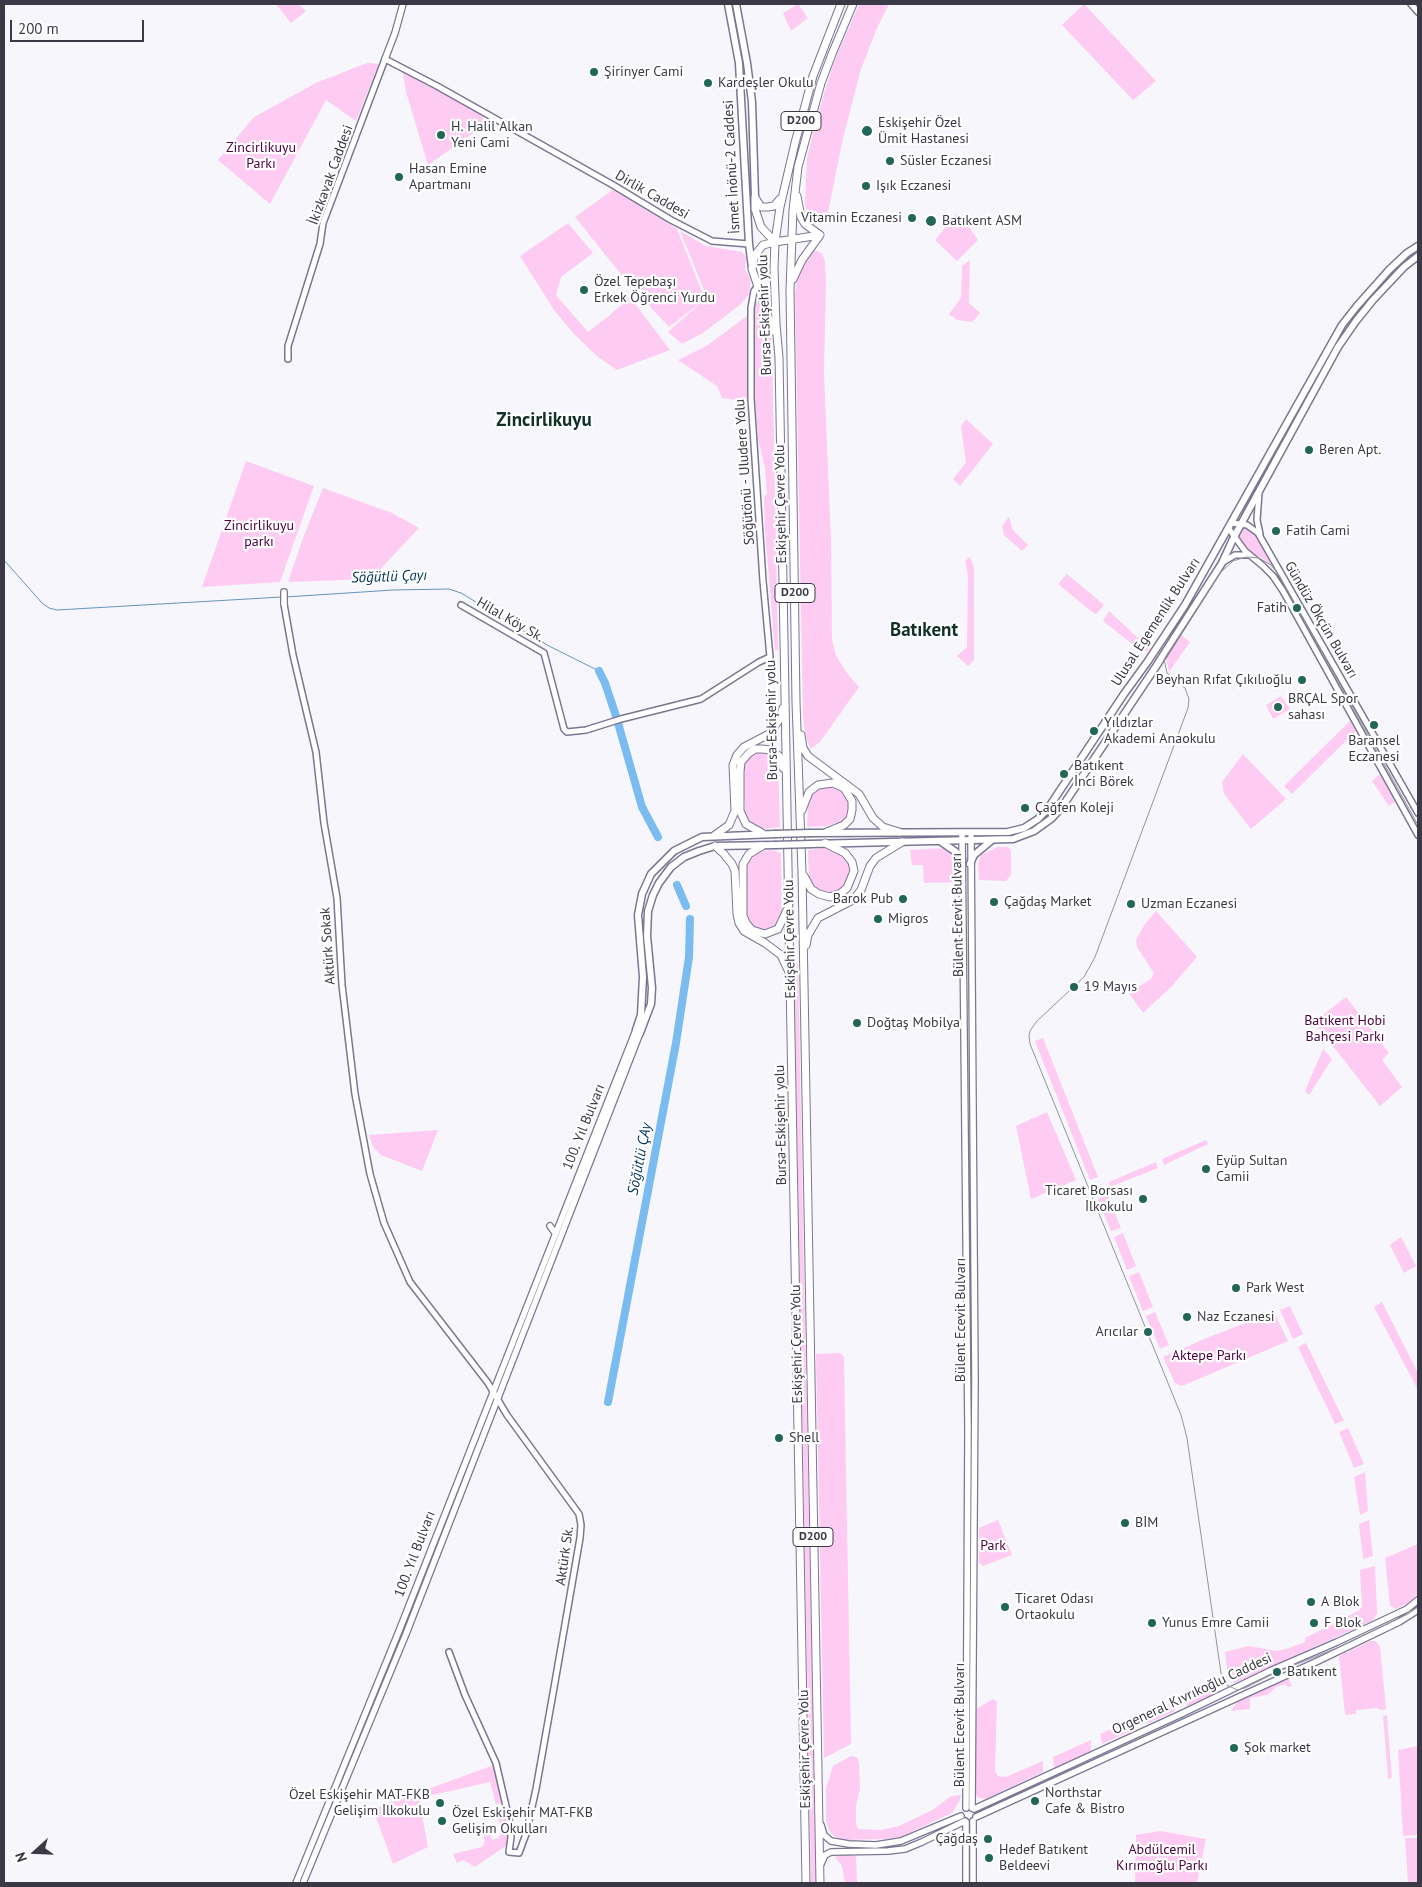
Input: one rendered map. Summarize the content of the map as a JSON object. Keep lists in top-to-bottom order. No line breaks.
{"streets":{"highway":["D200","Bursa-Eskişehir yolu","Eskişehir Çevre Yolu"],"main road":["İsmet İnönü-2 Caddesi","Ulusal Egemenlik Bulvarı","Bülent Ecevit Bulvarı","100. Yıl Bulvarı","Orgeneral Kıvrıkoğlu Caddesi"],"street":["İkizkavak Caddesi","Dirlik Caddesi","Söğütönü - Uludere Yolu","Hilal Köy Sk.","Gündüz Ökçün Bulvarı","Aktürk Sokak","Aktürk Sk."]},"crossings":[["D200","Bursa-Eskişehir yolu"],["İsmet İnönü-2 Caddesi","Dirlik Caddesi"],["İkizkavak Caddesi","Dirlik Caddesi"],["Bursa-Eskişehir yolu","Eskişehir Çevre Yolu"],["Söğütönü - Uludere Yolu","Hilal Köy Sk."],["Gündüz Ökçün Bulvarı","Ulusal Egemenlik Bulvarı"],["Ulusal Egemenlik Bulvarı","Bülent Ecevit Bulvarı"],["Ulusal Egemenlik Bulvarı","100. Yıl Bulvarı"],["Bülent Ecevit Bulvarı","Orgeneral Kıvrıkoğlu Caddesi"],["Aktürk Sokak","Aktürk Sk."],["100. Yıl Bulvarı","Aktürk Sk."]],"districts":["Zincirlikuyu","Batıkent"],"water":["Söğütlü Çayı","Söğütlü ÇAy"],"parks":["Zincirlikuyu Parkı","Zincirlikuyu parkı","Batıkent Hobi Bahçesi Parkı","Aktepe Parkı","Park","Abdülcemil Kırımoğlu Parkı"],"places":["Şirinyer Cami","Kardeşler Okulu","Eskişehir Özel Ümit Hastanesi","H. Halil Alkan Yeni Cami","Süsler Eczanesi","Hasan Emine Apartmanı","Işık Eczanesi","Vitamin Eczanesi","Batıkent ASM","Özel Tepebaşı Erkek Öğrenci Yurdu","Beren Apt.","Fatih Cami","Fatih","Beyhan Rıfat Çıkılıoğlu","BRÇAL Spor sahası","Baransel Eczanesi","Yıldızlar Akademi Anaokulu","Batıkent İnci Börek","Çağfen Koleji","Barok Pub","Çağdaş Market","Uzman Eczanesi","Migros","19 Mayıs","Doğtaş Mobilya","Eyüp Sultan Camii","Ticaret Borsası İlkokulu","Park West","Naz Eczanesi","Arıcılar","Shell","BİM","A Blok","Ticaret Odası Ortaokulu","Yunus Emre Camii","F Blok","Batıkent","Şok market","Northstar Cafe & Bistro","Özel Eskişehir MAT-FKB Gelişim İlkokulu","Özel Eskişehir MAT-FKB Gelişim Okulları","Çağdaş","Hedef Batıkent Beldeevi"],"scale_bar":"200 m","north":"left"}
